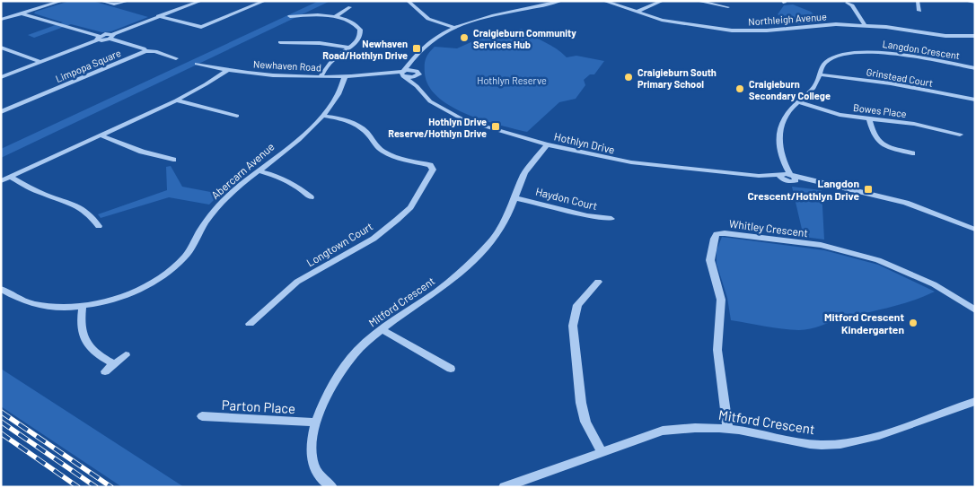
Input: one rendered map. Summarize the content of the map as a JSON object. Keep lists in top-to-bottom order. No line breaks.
{"streets":{"street":["Northleigh Avenue","Langdon Crescent","Limpopa Square","Newhaven Road","Grinstead Court","Bowes Place","Hothlyn Drive","Abercarn Avenue","Haydon Court","Whitley Crescent","Longtown Court","Mitford Crescent","Parton Place"]},"crossings":[["Langdon Crescent","Grinstead Court"],["Langdon Crescent","Bowes Place"],["Langdon Crescent","Hothlyn Drive"],["Newhaven Road","Hothlyn Drive"],["Newhaven Road","Abercarn Avenue"],["Hothlyn Drive","Mitford Crescent"],["Abercarn Avenue","Longtown Court"],["Haydon Court","Mitford Crescent"],["Whitley Crescent","Mitford Crescent"],["Mitford Crescent","Parton Place"]],"parks":["Hothlyn Reserve"],"places":{"other":["Craigieburn Community Services Hub","Craigieburn South Primary School","Craigieburn Secondary College","Mitford Crescent Kindergarten"],"transit":["Newhaven Road/Hothlyn Drive","Hothlyn Drive Reserve/Hothlyn Drive","Langdon Crescent/Hothlyn Drive"]}}
